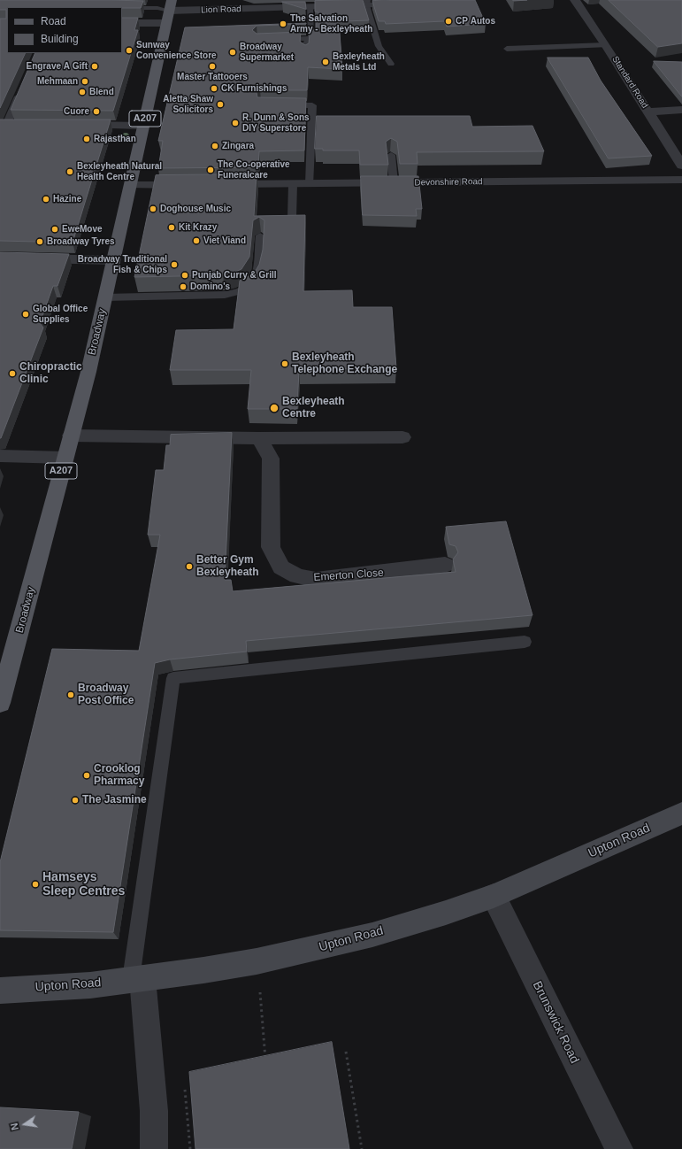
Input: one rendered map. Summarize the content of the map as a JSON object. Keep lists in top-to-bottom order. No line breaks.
{"streets":{"main road":["A207","Broadway"],"street":["Lion Road","Standard Road","Devonshire Road","Emerton Close","Upton Road","Brunswick Road"]},"crossings":[["Lion Road","Broadway"],["Upton Road","Brunswick Road"]],"places":["CP Autos","The Salvation Army - Bexleyheath","Sunway Convenience Store","Broadway Supermarket","Bexleyheath Metals Ltd","Engrave A Gift","Master Tattooers","Mehmaan","CK Furnishings","Blend","Aletta Shaw Solicitors","Cuore","R. Dunn & Sons DIY Superstore","Rajasthan","Zingara","The Co-operative Funeralcare","Bexleyheath Natural Health Centre","Hazine","Doghouse Music","Kit Krazy","EweMove","Viet Viand","Broadway Tyres","Broadway Traditional Fish & Chips","Punjab Curry & Grill","Domino's","Global Office Supplies","Bexleyheath Telephone Exchange","Chiropractic Clinic","Bexleyheath Centre","Better Gym Bexleyheath","Broadway Post Office","Crooklog Pharmacy","The Jasmine","Hamseys Sleep Centres"],"legend":["Road","Building"],"north":"left"}
